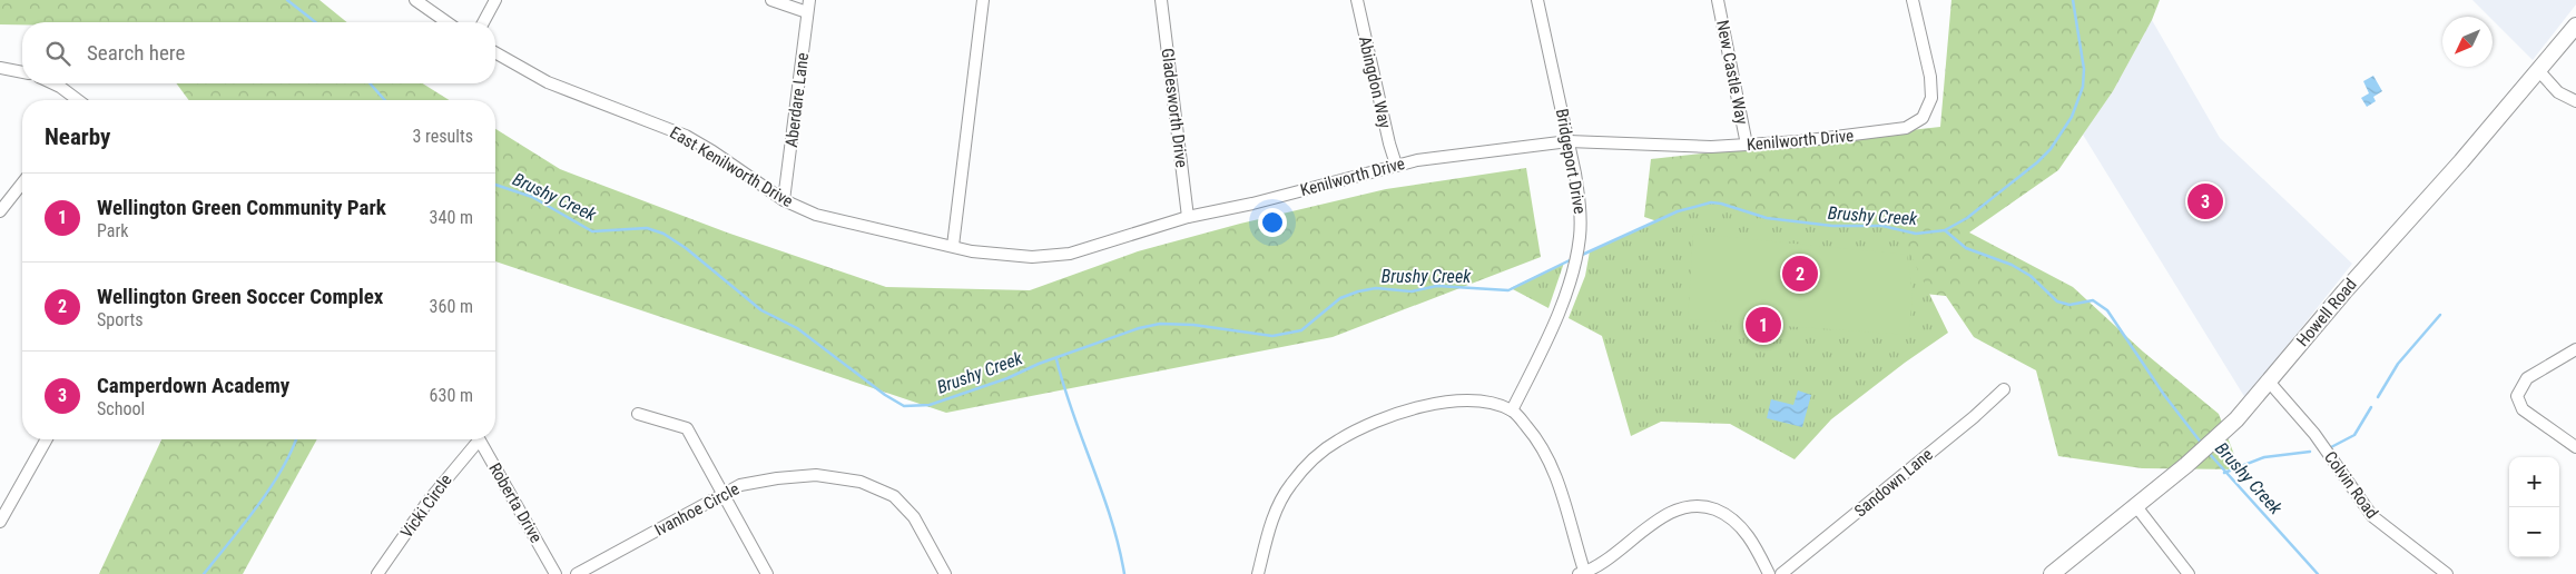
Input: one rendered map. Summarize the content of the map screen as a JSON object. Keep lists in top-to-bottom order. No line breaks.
{"streets":{"main road":["Howell Road"],"street":["New Castle Way","Abingdon Way","Aberdare Lane","Gladesworth Drive","Kenilworth Drive","Bridgeport Drive","East Kenilworth Drive","Sandown Lane","Colvin Road","Roberta Drive","Vicki Circle","Ivanhoe Circle"]},"crossings":[["New Castle Way","Kenilworth Drive"],["Abingdon Way","Kenilworth Drive"],["Aberdare Lane","East Kenilworth Drive"],["Gladesworth Drive","Kenilworth Drive"],["Kenilworth Drive","Bridgeport Drive"],["Kenilworth Drive","East Kenilworth Drive"],["Howell Road","Colvin Road"]],"water":["Brushy Creek"],"north":"bottom left","page":{"search":"Search here","heading":["Nearby","3 results"],"list":[{"mark":"1","name":"Wellington Green Community Park","note":"Park","value":"340 m"},{"mark":"2","name":"Wellington Green Soccer Complex","note":"Sports","value":"360 m"},{"mark":"3","name":"Camperdown Academy","note":"School","value":"630 m"}],"pins":["3","2","1"],"map_buttons":["+","−"]}}
